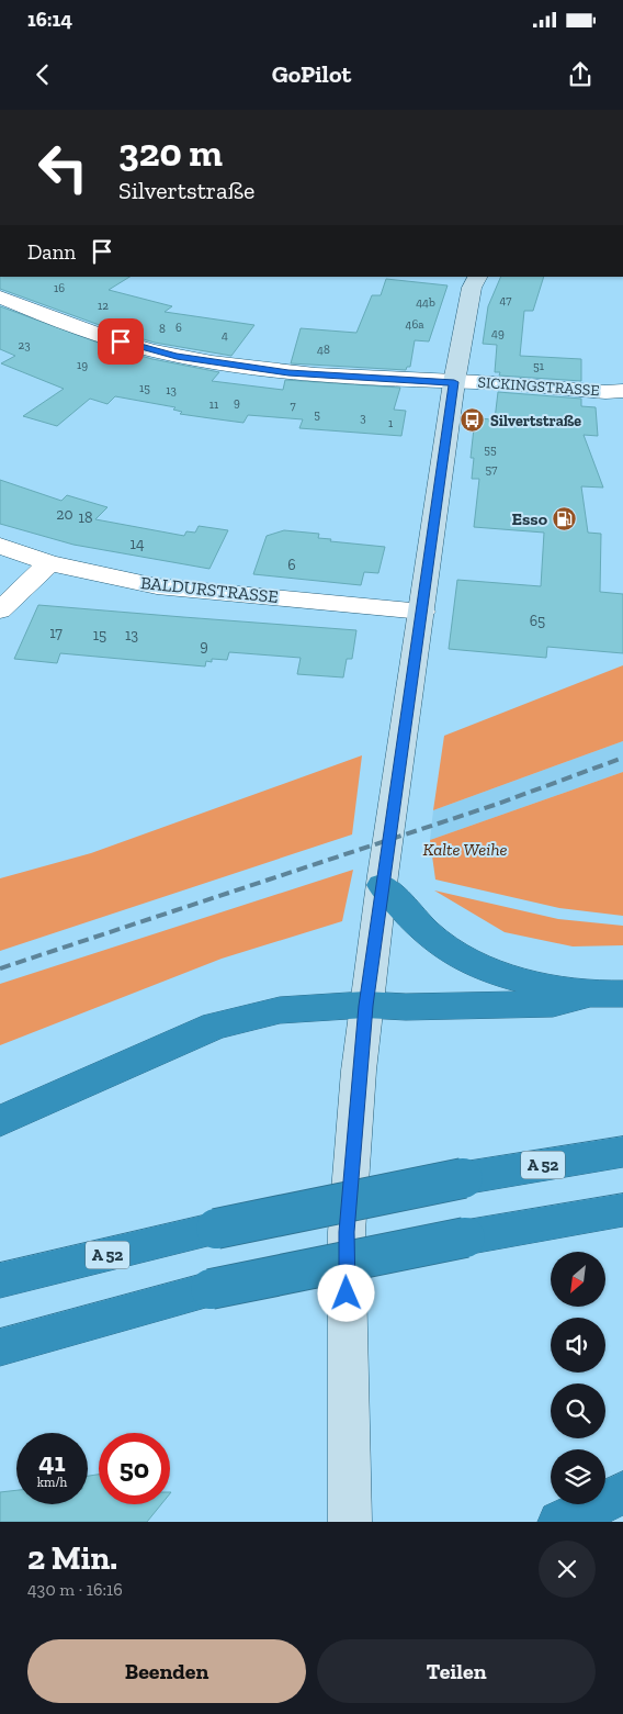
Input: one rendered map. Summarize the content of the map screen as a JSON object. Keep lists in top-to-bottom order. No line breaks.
{"streets":{"highway":["A 52"],"street":["SICKINGSTRASSE","BALDURSTRASSE"]},"parks":["Kalte Weihe"],"places":{"bus stop":["Silvertstraße"],"fuel station":["Esso"]},"house_numbers":["16","47","44b","12","46a","6","8","49","4","23","48","19","51","15","13","9","11","7","5","3","1","55","57","20","18","14","6","65","17","15","13","9"],"north":"bottom left","page":{"status":"16:14","header":"GoPilot","turn":["320 m","Silvertstraße"],"then":"Dann","speed":"41 km/h","limit":"50","heading":["2 Min.","430 m · 16:16"],"buttons":["Beenden","Teilen"]}}
